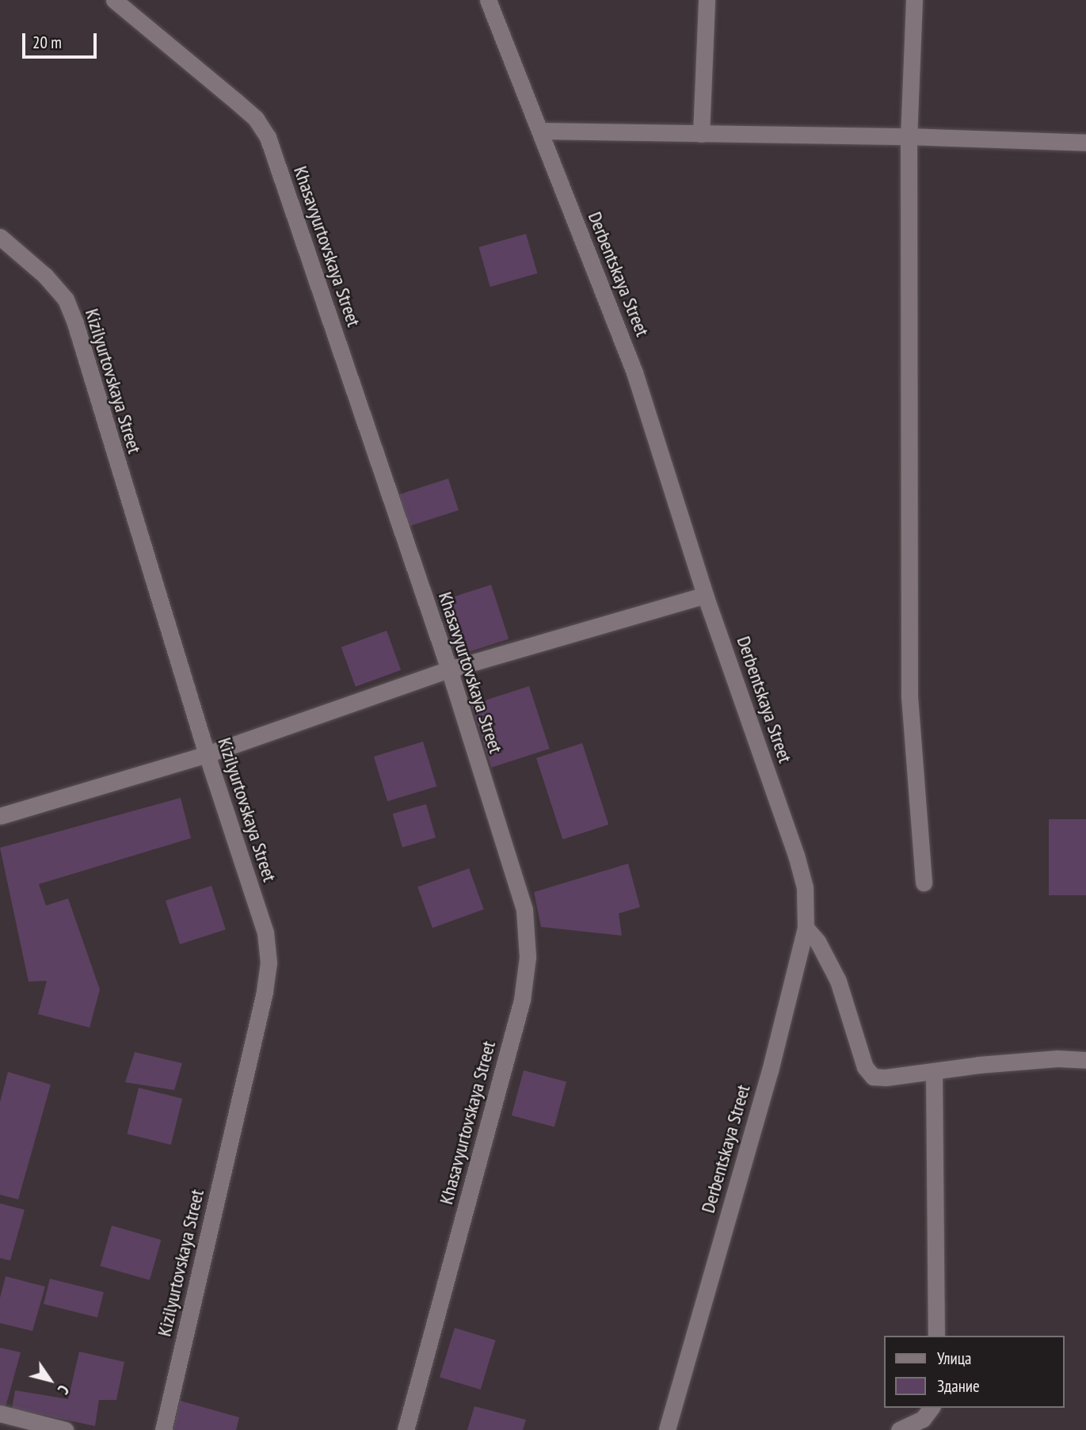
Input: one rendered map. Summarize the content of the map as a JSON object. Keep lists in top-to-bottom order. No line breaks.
{"streets":{"street":["Khasavyurtovskaya Street","Derbentskaya Street","Kizilyurtovskaya Street"]},"legend":["Улица","Здание"],"scale_bar":"20 m","north":"bottom right"}
